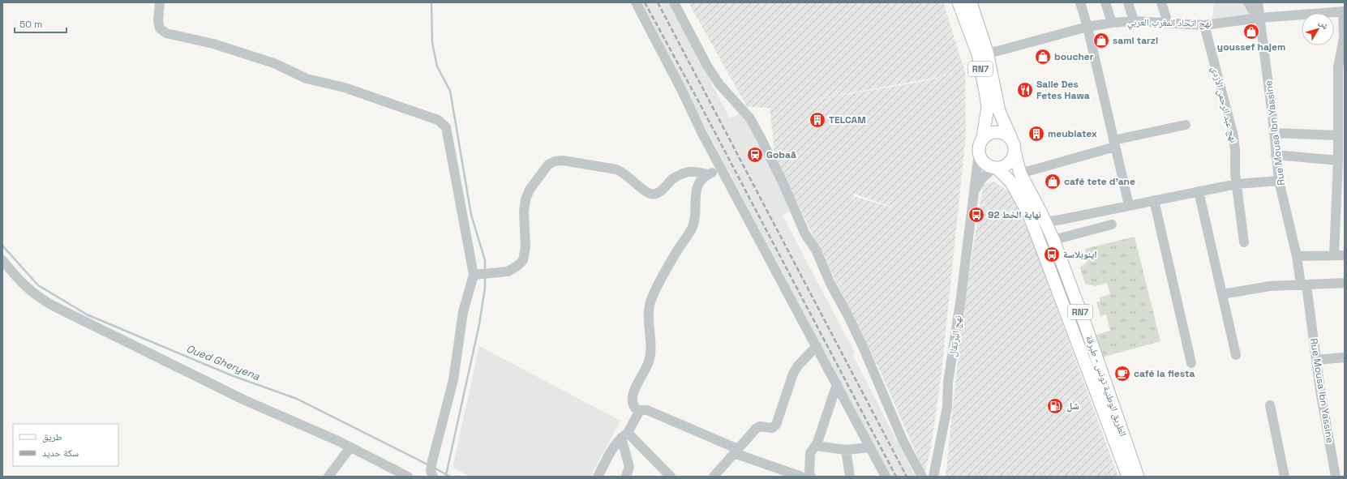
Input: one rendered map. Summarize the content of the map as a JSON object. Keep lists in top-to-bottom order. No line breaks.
{"streets":{"main road":["RN7","الطريق الوطنية تونس - طبرقة"],"street":["نهج اتحاد المغرب العربي","نهج عبد الرحمن الأزدي","Rue Mousa Ibn Yassine","نهج البرتقال"]},"crossings":[["نهج اتحاد المغرب العربي","RN7"],["نهج اتحاد المغرب العربي","نهج عبد الرحمن الأزدي"],["نهج اتحاد المغرب العربي","Rue Mousa Ibn Yassine"],["RN7","نهج البرتقال"],["RN7","الطريق الوطنية تونس - طبرقة"],["نهج البرتقال","الطريق الوطنية تونس - طبرقة"]],"water":["Oued Gheryena"],"places":{"shop":["youssef hajem","sami tarzi","boucher","café tete d'ane"],"restaurant":["Salle Des Fetes Hawa"],"building":["TELCAM","meublatex"],"station":["Gobaâ"],"bus stop":["نهاية الخط 92","اينوبلاسة"],"cafe":["café la fiesta"],"fuel station":["شل"]},"legend":["طريق","سكة حديد"],"scale_bar":"50 m","north":"top right"}
